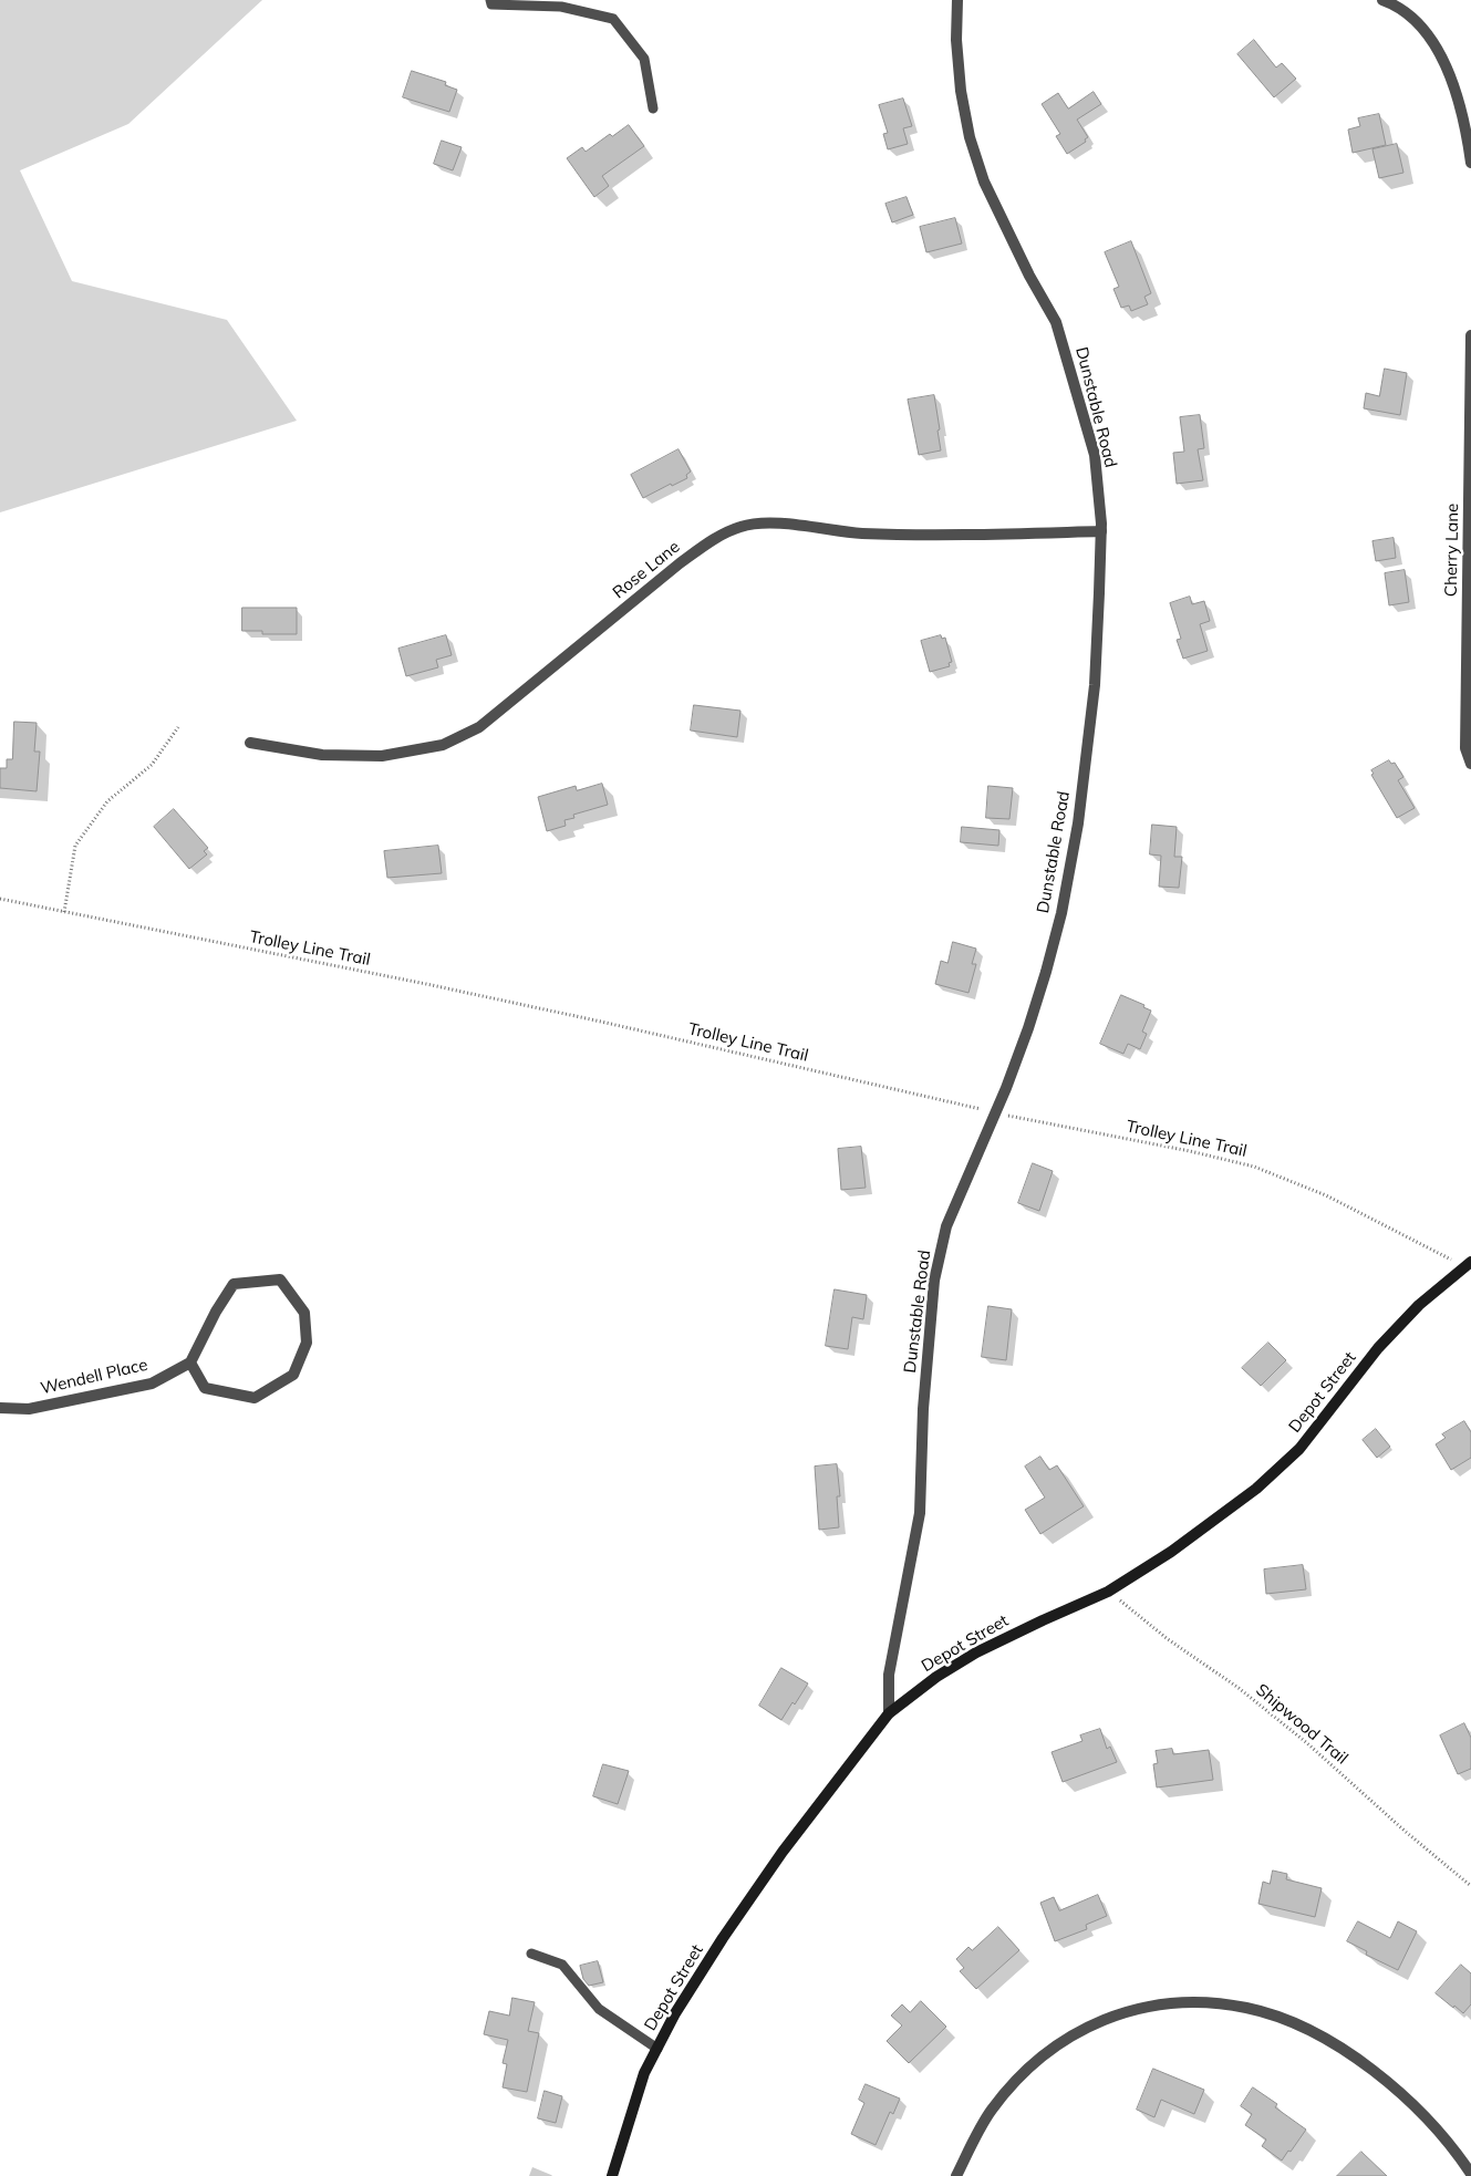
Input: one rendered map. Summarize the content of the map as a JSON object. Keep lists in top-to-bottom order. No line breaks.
{"streets":{"main road":["Depot Street"],"street":["Dunstable Road","Cherry Lane","Rose Lane","Wendell Place"],"path":["Trolley Line Trail","Shipwood Trail"]},"crossings":[["Dunstable Road","Rose Lane"],["Dunstable Road","Trolley Line Trail"],["Dunstable Road","Depot Street"],["Trolley Line Trail","Depot Street"],["Depot Street","Shipwood Trail"]]}
